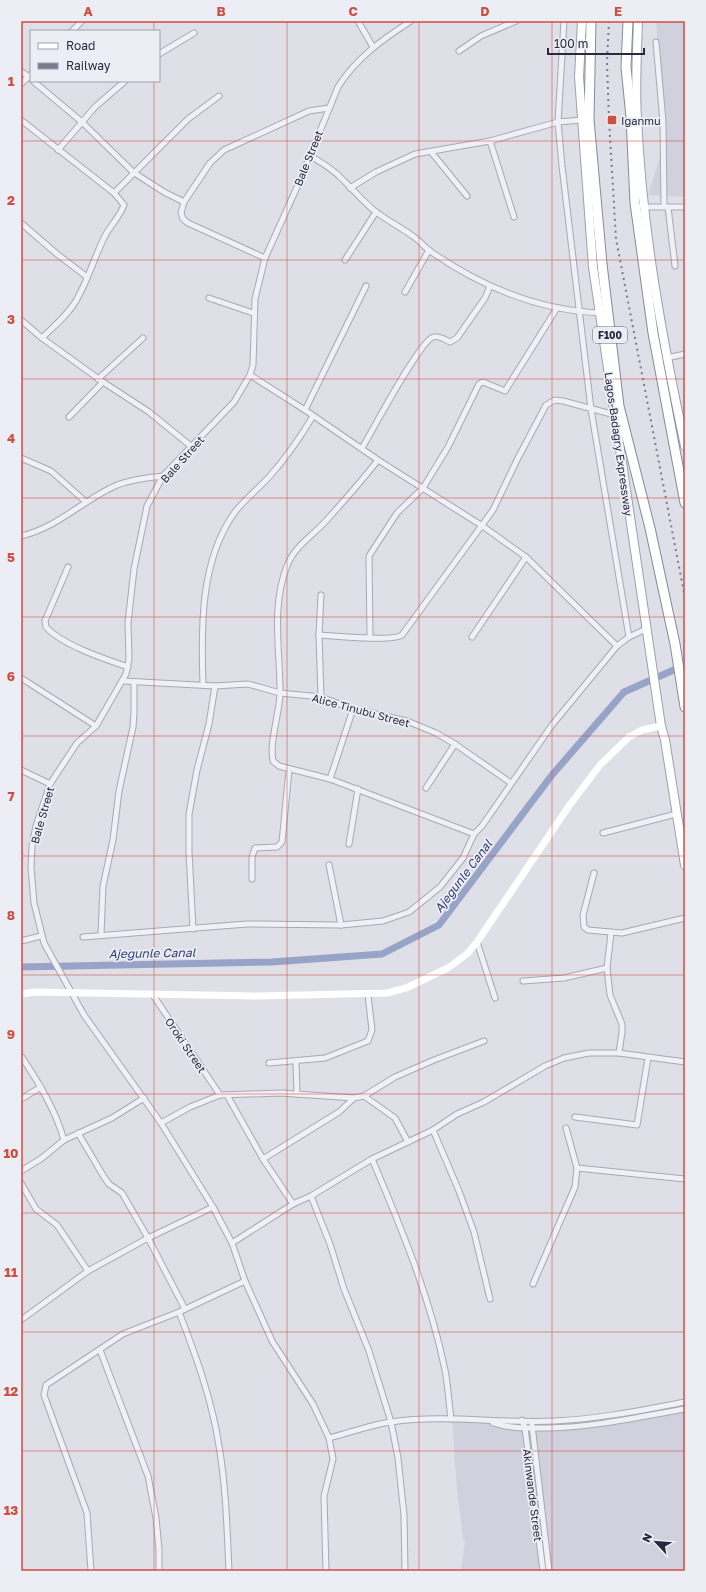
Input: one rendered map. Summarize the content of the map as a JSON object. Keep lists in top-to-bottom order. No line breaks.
{"streets":{"highway":["F100","Lagos-Badagry Expressway"],"street":["Bale Street","Alice Tinubu Street","Oroki Street","Akinwande Street"]},"crossings":[["Bale Street","Alice Tinubu Street"]],"water":["Ajegunle Canal"],"places":{"transit":["Iganmu"]},"legend":["Road","Railway"],"scale_bar":"100 m","north":"top left","grid":{"columns":["A","B","C","D","E"],"rows":["1","2","3","4","5","6","7","8","9","10","11","12","13"]}}
